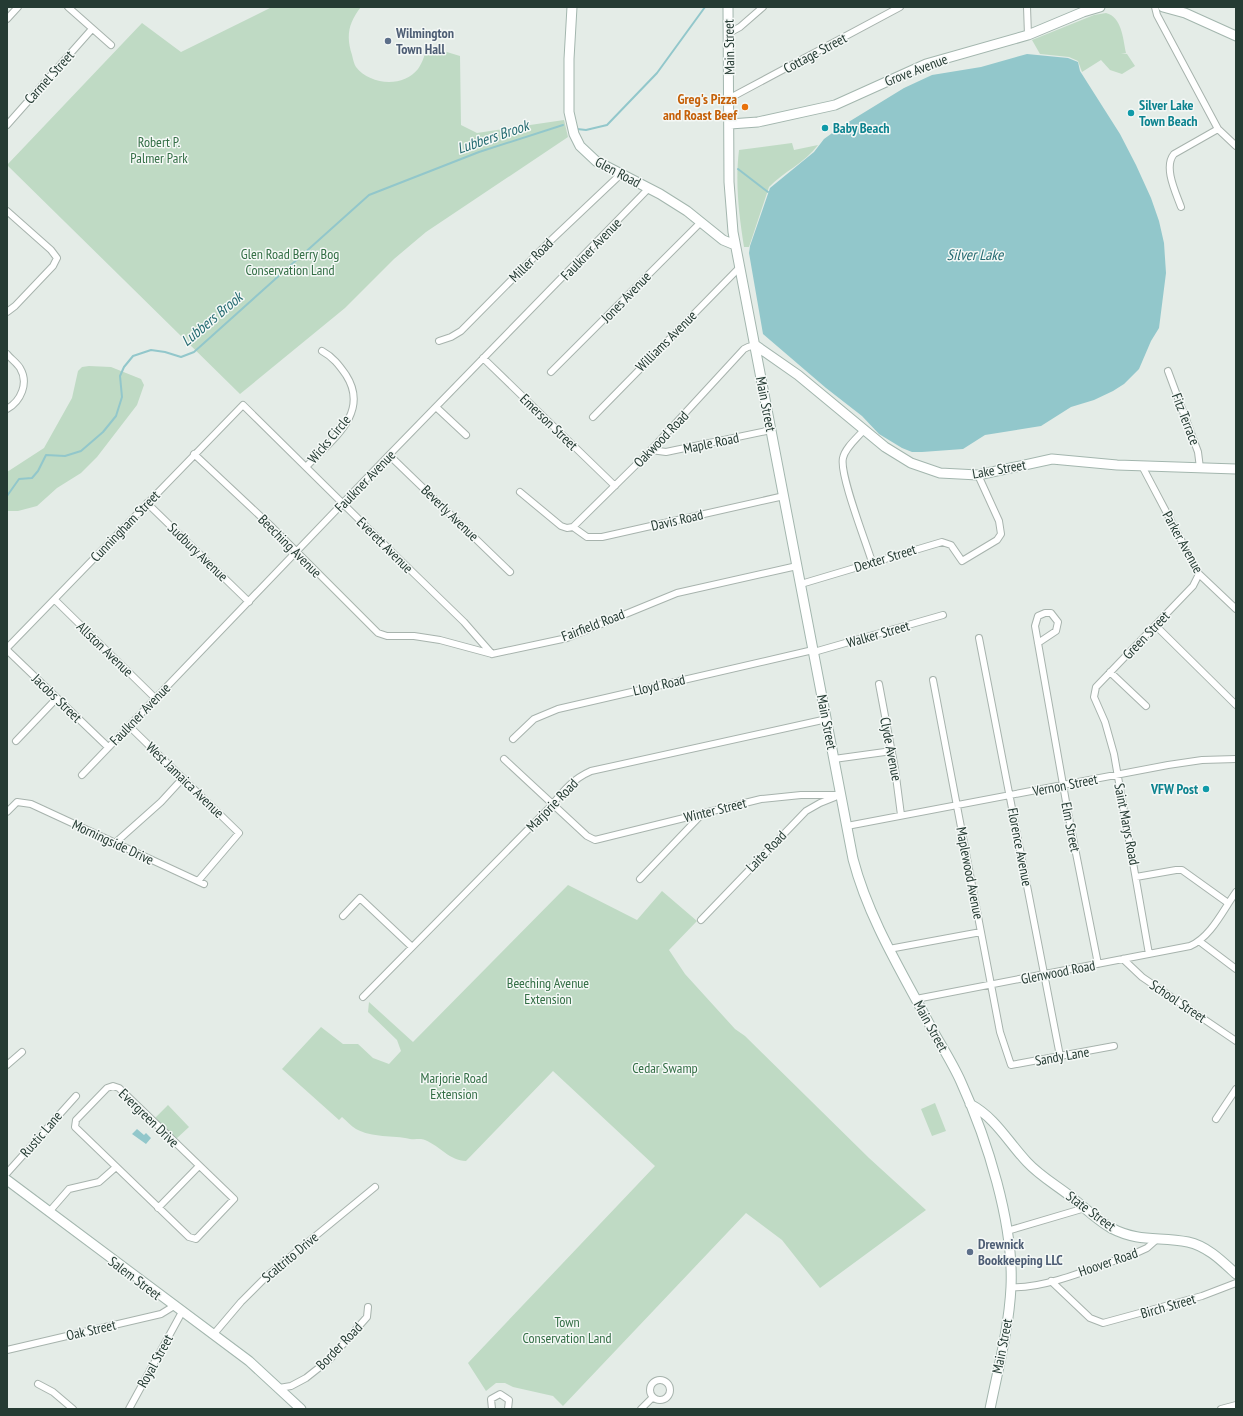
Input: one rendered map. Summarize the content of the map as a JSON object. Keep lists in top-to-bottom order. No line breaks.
{"streets":{"street":["Main Street","Cottage Street","Grove Avenue","Carmel Street","Glen Road","Faulkner Avenue","Miller Road","Jones Avenue","Williams Avenue","Fitz Terrace","Emerson Street","Wicks Circle","Oakwood Road","Maple Road","Lake Street","Beverly Avenue","Davis Road","Cunningham Street","Parker Avenue","Everett Avenue","Beeching Avenue","Sudbury Avenue","Dexter Street","Fairfield Road","Walker Street","Green Street","Allston Avenue","Lloyd Road","Jacobs Street","Clyde Avenue","West Jamaica Avenue","Vernon Street","Marjorie Road","Winter Street","Saint Marys Road","Elm Street","Morningside Drive","Florence Avenue","Laite Road","Maplewood Avenue","Glenwood Road","School Street","Sandy Lane","Evergreen Drive","Rustic Lane","State Street","Scaltrito Drive","Hoover Road","Salem Street","Birch Street","Oak Street","Border Road","Royal Street"]},"crossings":[["Main Street","Cottage Street"],["Main Street","Grove Avenue"],["Main Street","Glen Road"],["Main Street","Williams Avenue"],["Main Street","Oakwood Road"],["Main Street","Maple Road"],["Main Street","Lake Street"],["Main Street","Davis Road"],["Main Street","Dexter Street"],["Main Street","Fairfield Road"],["Main Street","Walker Street"],["Main Street","Lloyd Road"],["Main Street","Vernon Street"],["Main Street","Marjorie Road"],["Main Street","Winter Street"],["Main Street","Laite Road"],["Main Street","Glenwood Road"],["Main Street","State Street"],["Main Street","Hoover Road"],["Glen Road","Faulkner Avenue"],["Glen Road","Miller Road"],["Glen Road","Jones Avenue"],["Faulkner Avenue","Emerson Street"],["Faulkner Avenue","Beverly Avenue"],["Faulkner Avenue","Everett Avenue"],["Faulkner Avenue","Beeching Avenue"],["Faulkner Avenue","Sudbury Avenue"],["Faulkner Avenue","Allston Avenue"],["Faulkner Avenue","Jacobs Street"],["Faulkner Avenue","West Jamaica Avenue"],["Fitz Terrace","Lake Street"],["Emerson Street","Oakwood Road"],["Wicks Circle","Everett Avenue"],["Oakwood Road","Maple Road"],["Oakwood Road","Lake Street"],["Oakwood Road","Davis Road"],["Lake Street","Parker Avenue"],["Lake Street","Dexter Street"],["Cunningham Street","Everett Avenue"],["Cunningham Street","Beeching Avenue"],["Cunningham Street","Sudbury Avenue"],["Cunningham Street","Allston Avenue"],["Cunningham Street","Jacobs Street"],["Parker Avenue","Green Street"],["Everett Avenue","Fairfield Road"],["Beeching Avenue","Fairfield Road"],["Walker Street","Lloyd Road"],["Green Street","Saint Marys Road"],["Clyde Avenue","Vernon Street"],["West Jamaica Avenue","Morningside Drive"],["Vernon Street","Saint Marys Road"],["Vernon Street","Elm Street"],["Vernon Street","Florence Avenue"],["Vernon Street","Maplewood Avenue"],["Marjorie Road","Winter Street"],["Winter Street","Laite Road"],["Saint Marys Road","Glenwood Road"],["Elm Street","Glenwood Road"],["Florence Avenue","Glenwood Road"],["Florence Avenue","Sandy Lane"],["Maplewood Avenue","Glenwood Road"],["Maplewood Avenue","Sandy Lane"],["Glenwood Road","School Street"],["State Street","Hoover Road"],["Scaltrito Drive","Salem Street"],["Hoover Road","Birch Street"],["Salem Street","Oak Street"],["Salem Street","Border Road"],["Salem Street","Royal Street"]],"water":["Lubbers Brook","Silver Lake"],"parks":["Robert P. Palmer Park","Glen Road Berry Bog Conservation Land","Beeching Avenue Extension","Cedar Swamp","Marjorie Road Extension","Town Conservation Land"],"places":["Wilmington Town Hall","Greg's Pizza and Roast Beef","Silver Lake Town Beach","Baby Beach","VFW Post","Drewnick Bookkeeping LLC"]}
